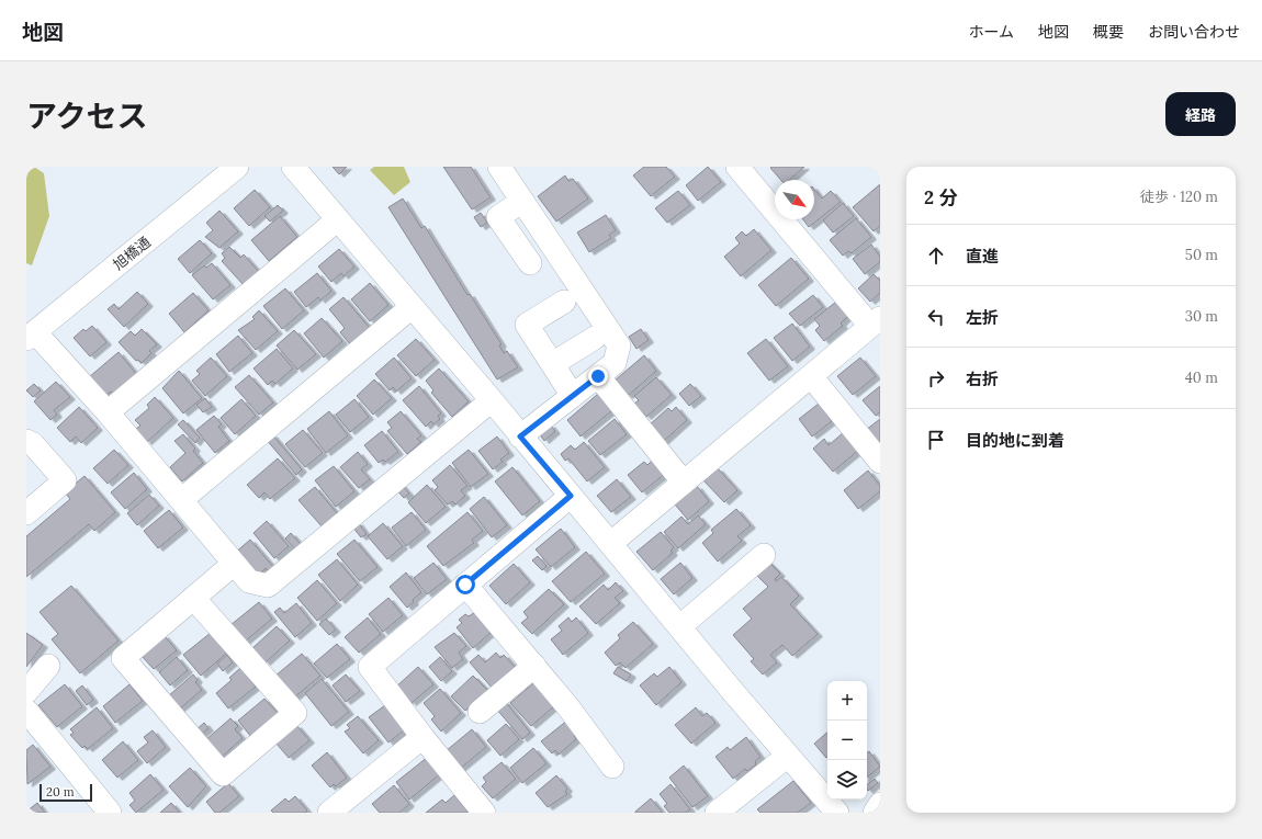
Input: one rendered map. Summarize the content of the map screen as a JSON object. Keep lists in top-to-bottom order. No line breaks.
{"streets":{"street":["旭橋通"]},"scale_bar":"20 m","north":"bottom right","page":{"header":"地図","nav":["ホーム","地図","概要","お問い合わせ"],"title":"アクセス","buttons":"経路","heading":["2 分","徒歩 · 120 m"],"list":[["直進","50 m"],["左折","30 m"],["右折","40 m"],"目的地に到着"],"map_buttons":["+","−"],"scale":"20 m"}}
